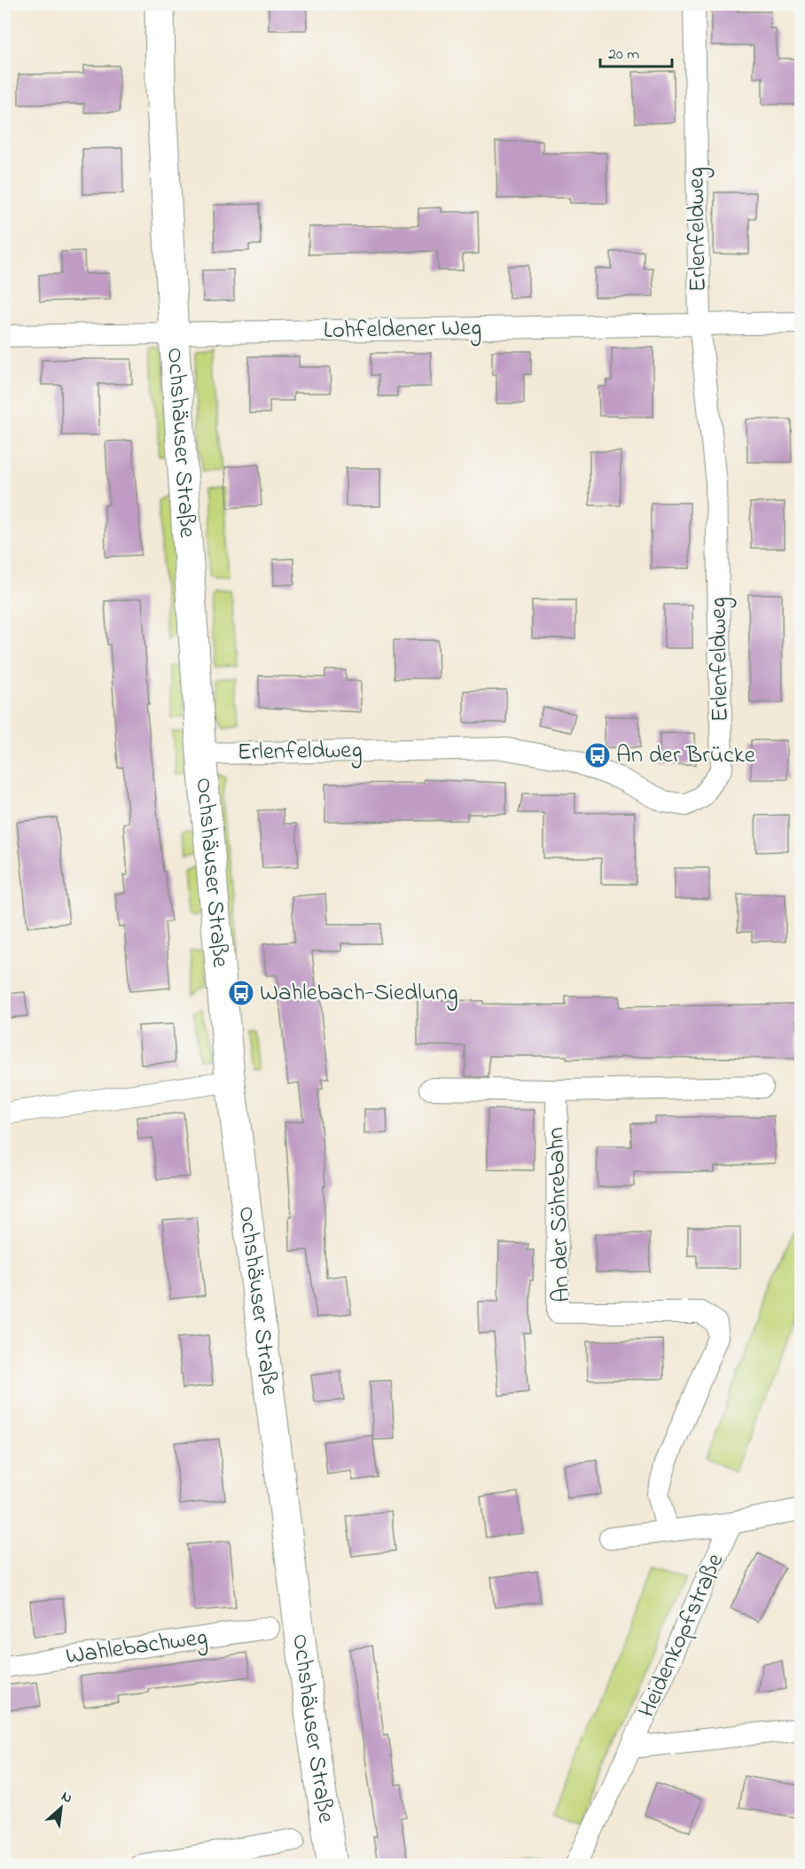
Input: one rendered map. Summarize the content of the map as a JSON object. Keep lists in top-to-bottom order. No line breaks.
{"streets":{"main road":["Ochshäuser Straße"],"street":["Erlenfeldweg","Lohfeldener Weg","An der Söhrebahn","Heidenkopfstraße","Wahlebachweg"]},"crossings":[["Erlenfeldweg","Lohfeldener Weg"],["Erlenfeldweg","Ochshäuser Straße"],["Lohfeldener Weg","Ochshäuser Straße"],["An der Söhrebahn","Heidenkopfstraße"]],"places":{"bus stop":["An der Brücke","Wahlebach-Siedlung"]},"scale_bar":"20 m","north":"top right"}
